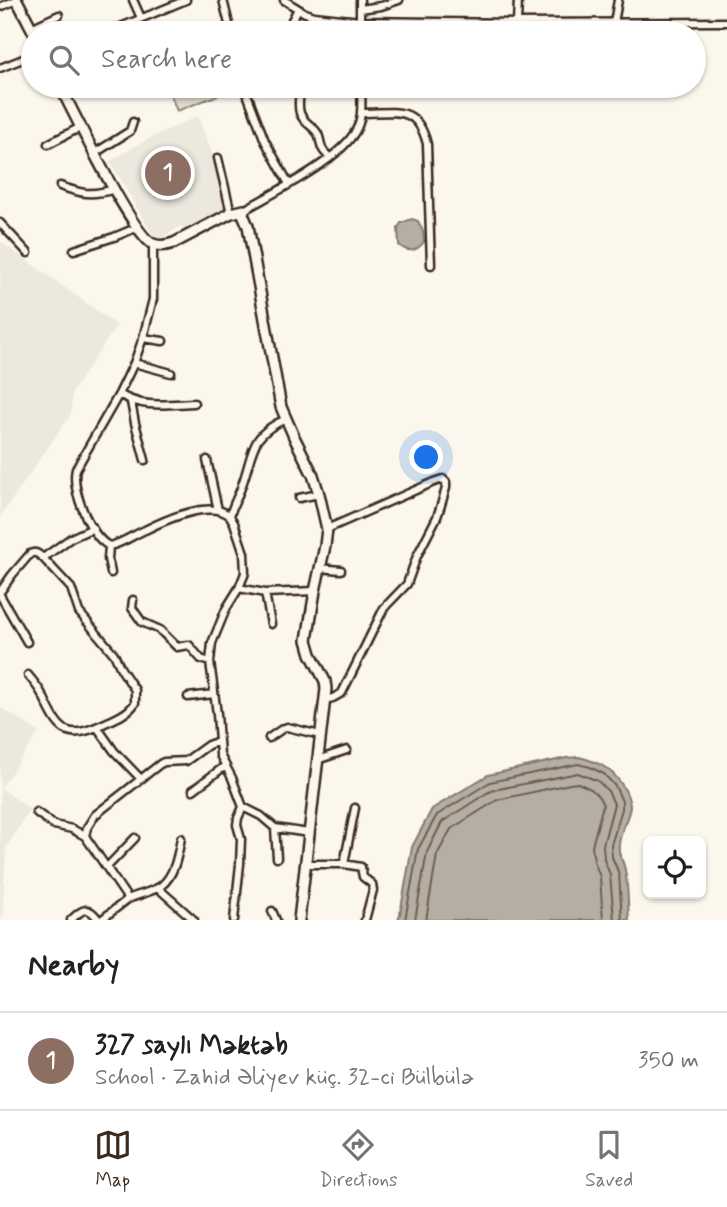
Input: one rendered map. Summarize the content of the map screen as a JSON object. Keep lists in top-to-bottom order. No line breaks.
{"page":{"search":"Search here","pins":"1","heading":"Nearby","list":[{"mark":"1","name":"327 saylı Məktəb","note":"School · Zahid Əliyev küç. 32-ci Bülbülə","value":"350 m"}],"nav":["Map","Directions","Saved"]}}
